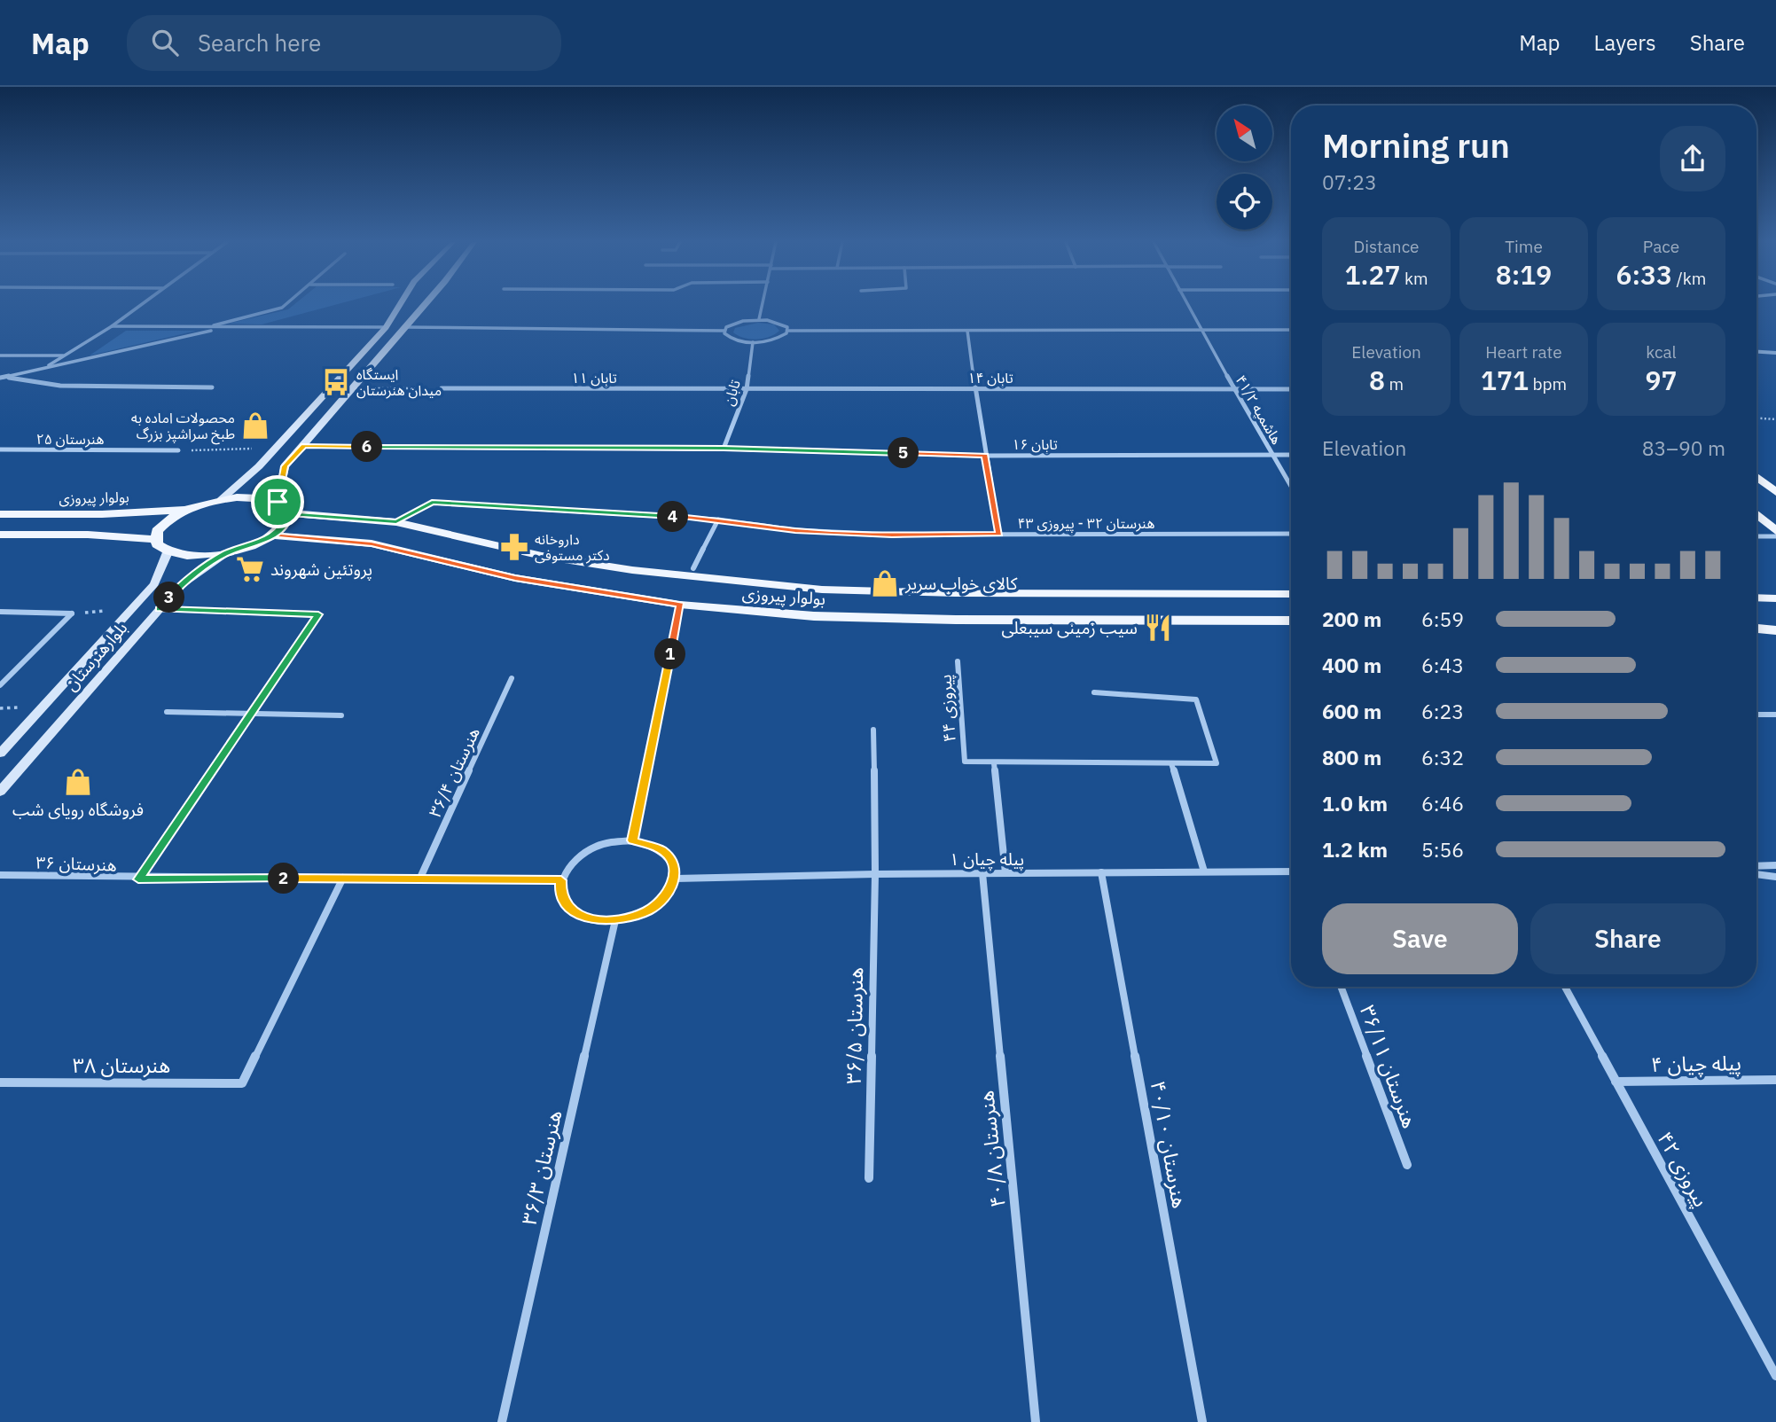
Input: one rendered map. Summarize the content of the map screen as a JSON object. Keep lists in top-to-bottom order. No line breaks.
{"streets":{"main road":["بولوار پیروزی","بلوارهنرستان"],"street":["تابان ۱۱","تابان ۱۴","تابان","هاشمیه ۴۱/۲","هنرستان ۲۵","تابان ۱۶","هنرستان ۳۲ - پیروزی ۴۳","پیروزی ۴۴","هنرستان ۳۶/۴","پیله چیان ۱","هنرستان ۳۶","هنرستان ۳۶/۵","پیله چیان ۴","هنرستان ۳۸","هنرستان ۳۶/۱۱","هنرستان ۴۰/۱۰","هنرستان ۴۰/۸","هنرستان ۳۶/۳","پیروزی ۴۲"]},"crossings":[["تابان ۱۱","تابان ۱۴"],["تابان ۱۱","تابان"],["تابان ۱۴","تابان"],["تابان ۱۴","هاشمیه ۴۱/۲"],["تابان","تابان ۱۶"],["هاشمیه ۴۱/۲","تابان ۱۶"],["بولوار پیروزی","هنرستان ۳۲ - پیروزی ۴۳"],["هنرستان ۳۶/۴","هنرستان ۳۶"],["پیله چیان ۱","هنرستان ۳۶"],["پیله چیان ۱","هنرستان ۳۶/۵"],["پیله چیان ۱","هنرستان ۴۰/۱۰"],["پیله چیان ۱","هنرستان ۴۰/۸"],["پیله چیان ۱","هنرستان ۳۶/۳"],["هنرستان ۳۶","هنرستان ۳۸"],["هنرستان ۳۶","هنرستان ۳۶/۳"],["پیله چیان ۴","پیروزی ۴۲"]],"places":{"bus stop":["ایستگاه میدان هنرستان"],"shop":["محصولات اماده به طبخ سراشپز بزرگ","کالای خواب سریر","فروشگاه رویای شب"],"pharmacy":["داروخانه دکتر مستوفی"],"supermarket":["پروتئین شهروند"],"restaurant":["سیب زمینی سیبعلی"]},"north":"top left","page":{"header":"Map","search":"Search here","nav":["Map","Layers","Share"],"heading":["Morning run","07:23"],"stats":[["Distance","1.27 km"],["Time","8:19"],["Pace","6:33 /km"],["Elevation","8 m"],["Heart rate","171 bpm"],["kcal","97"]],"chart":["Elevation","83–90 m"],"pins":["6","5","4","3","1","2"],"list":[{"name":"200 m","note":"6:59"},{"name":"400 m","note":"6:43"},{"name":"600 m","note":"6:23"},{"name":"800 m","note":"6:32"},{"name":"1.0 km","note":"6:46"},{"name":"1.2 km","note":"5:56"}],"buttons":["Save","Share"]}}
